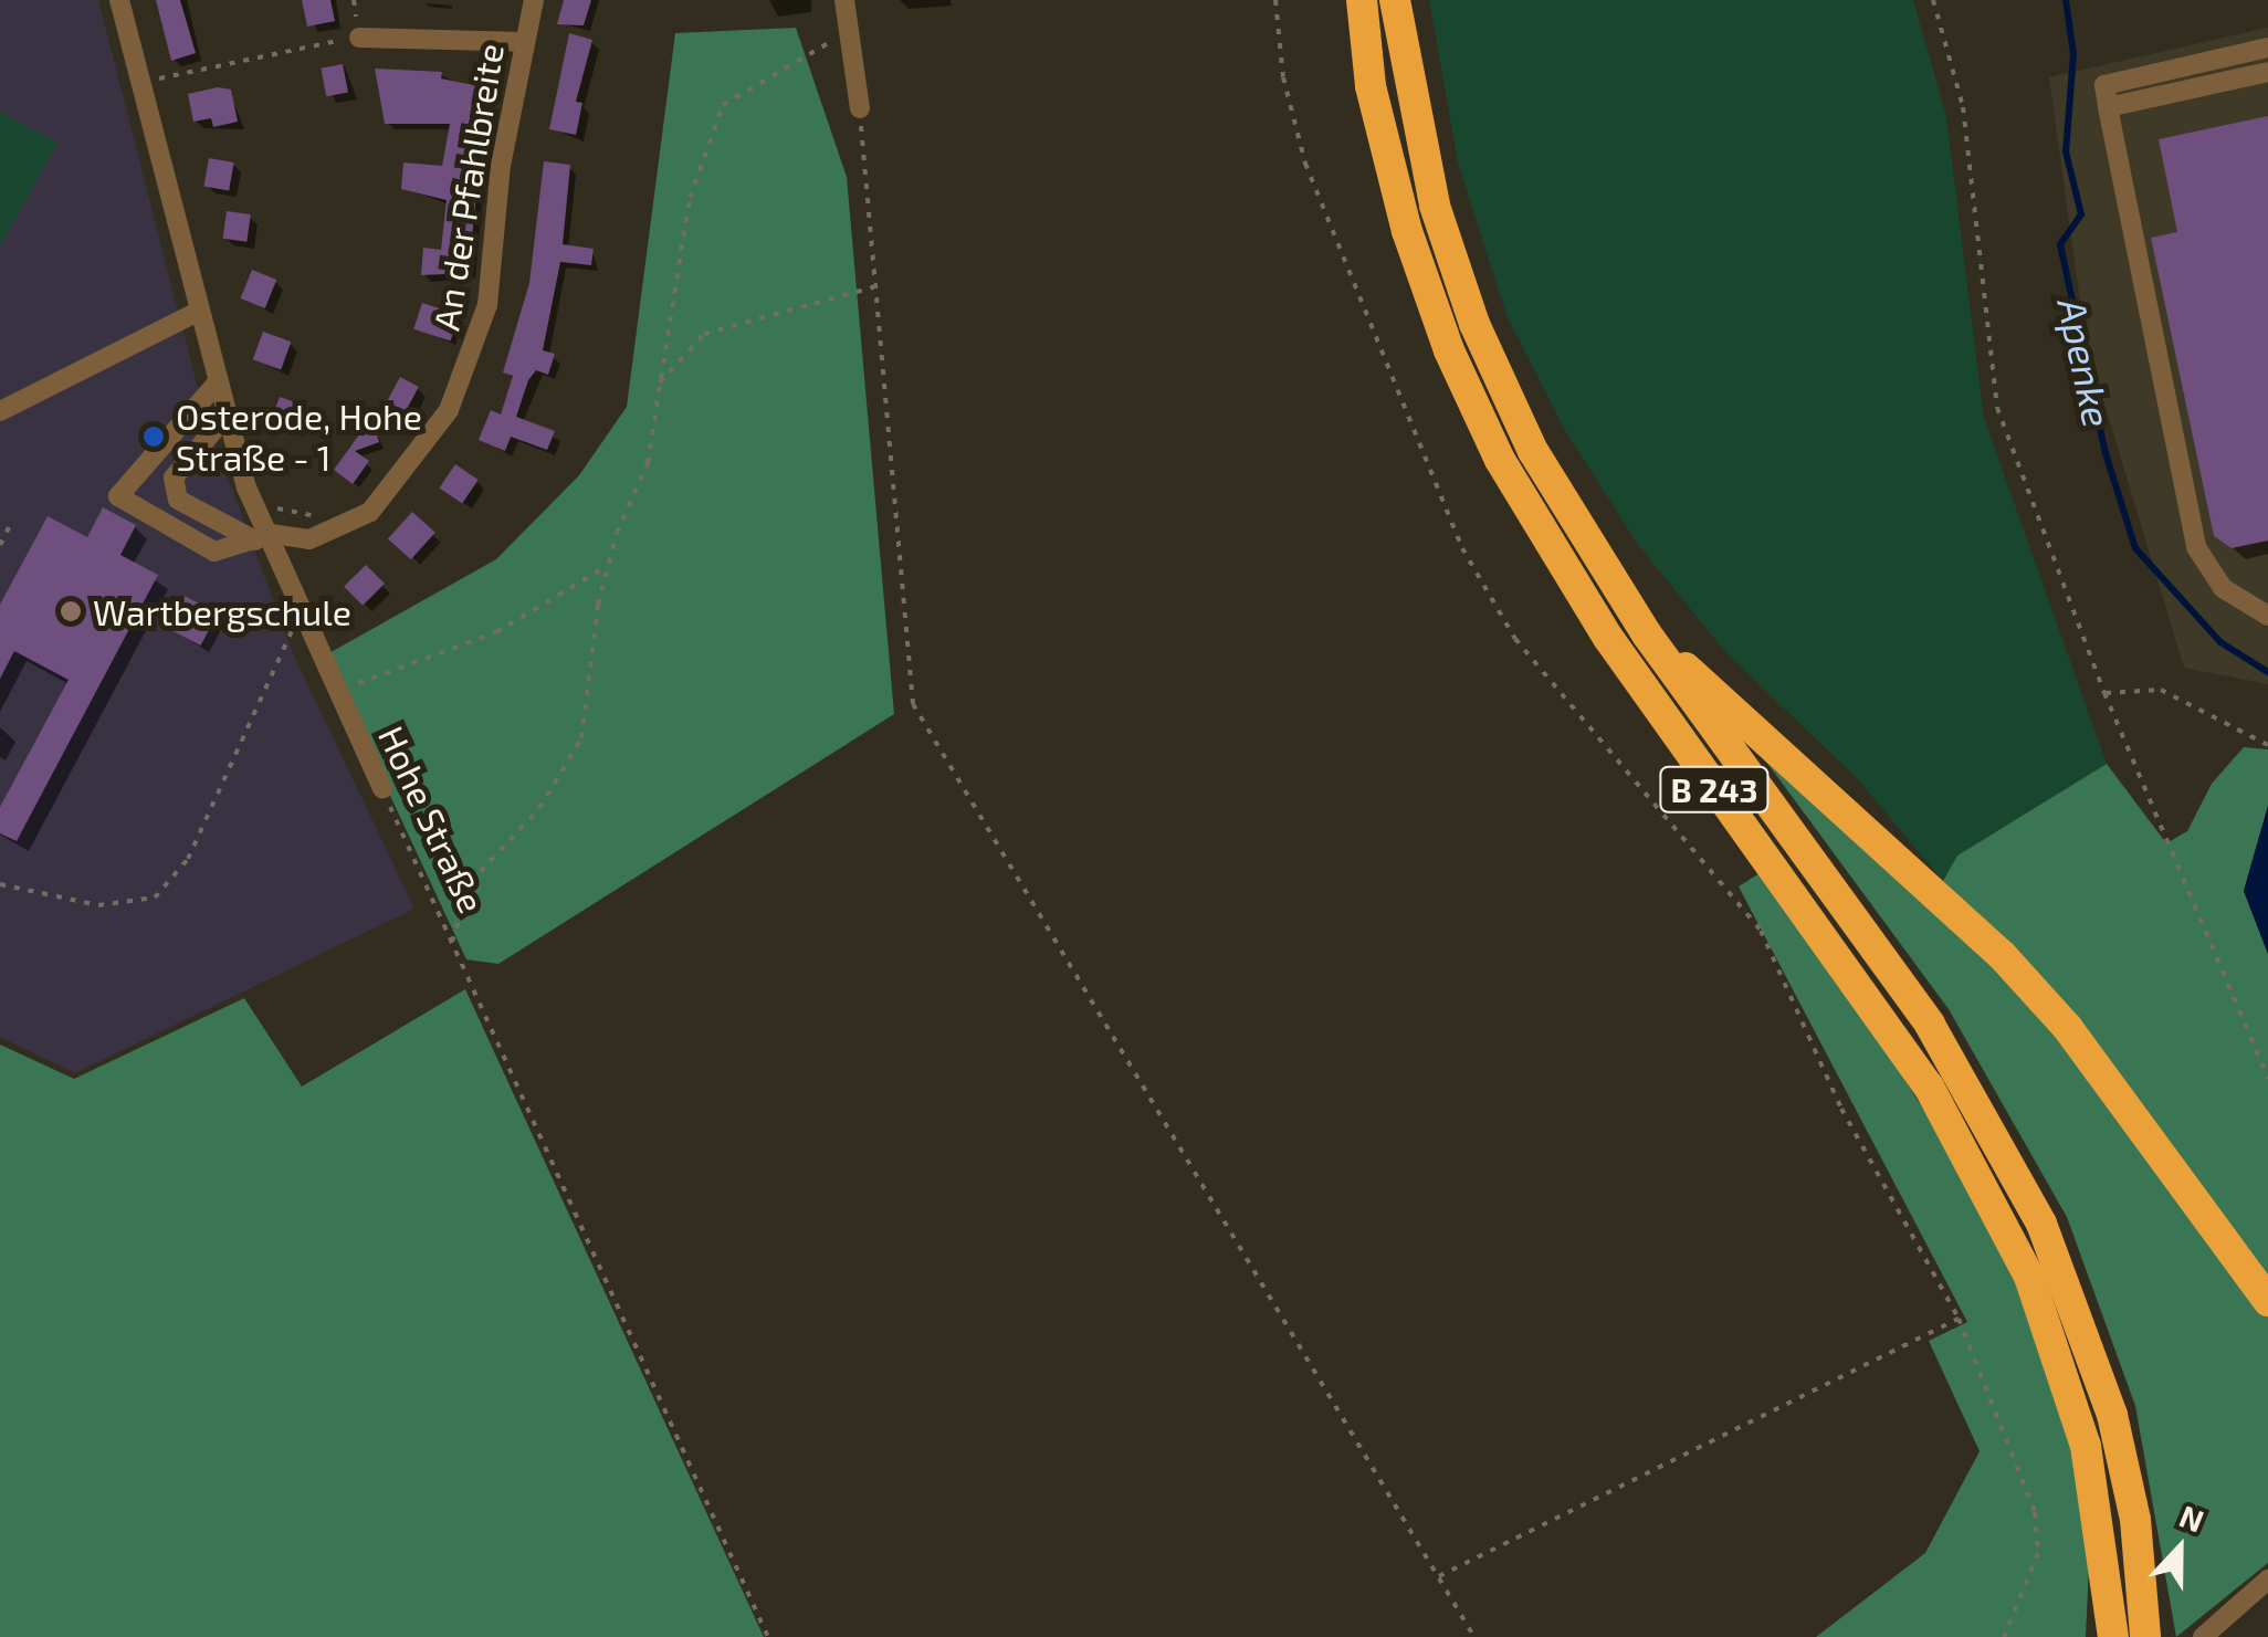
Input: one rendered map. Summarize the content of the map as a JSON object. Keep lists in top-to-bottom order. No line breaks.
{"streets":{"highway":["B 243"],"street":["An der Pfahlbreite","Hohe Straße"]},"crossings":[["An der Pfahlbreite","Hohe Straße"]],"water":["Apenke"],"places":["Osterode, Hohe Straße - 1","Wartbergschule"],"north":"top"}
